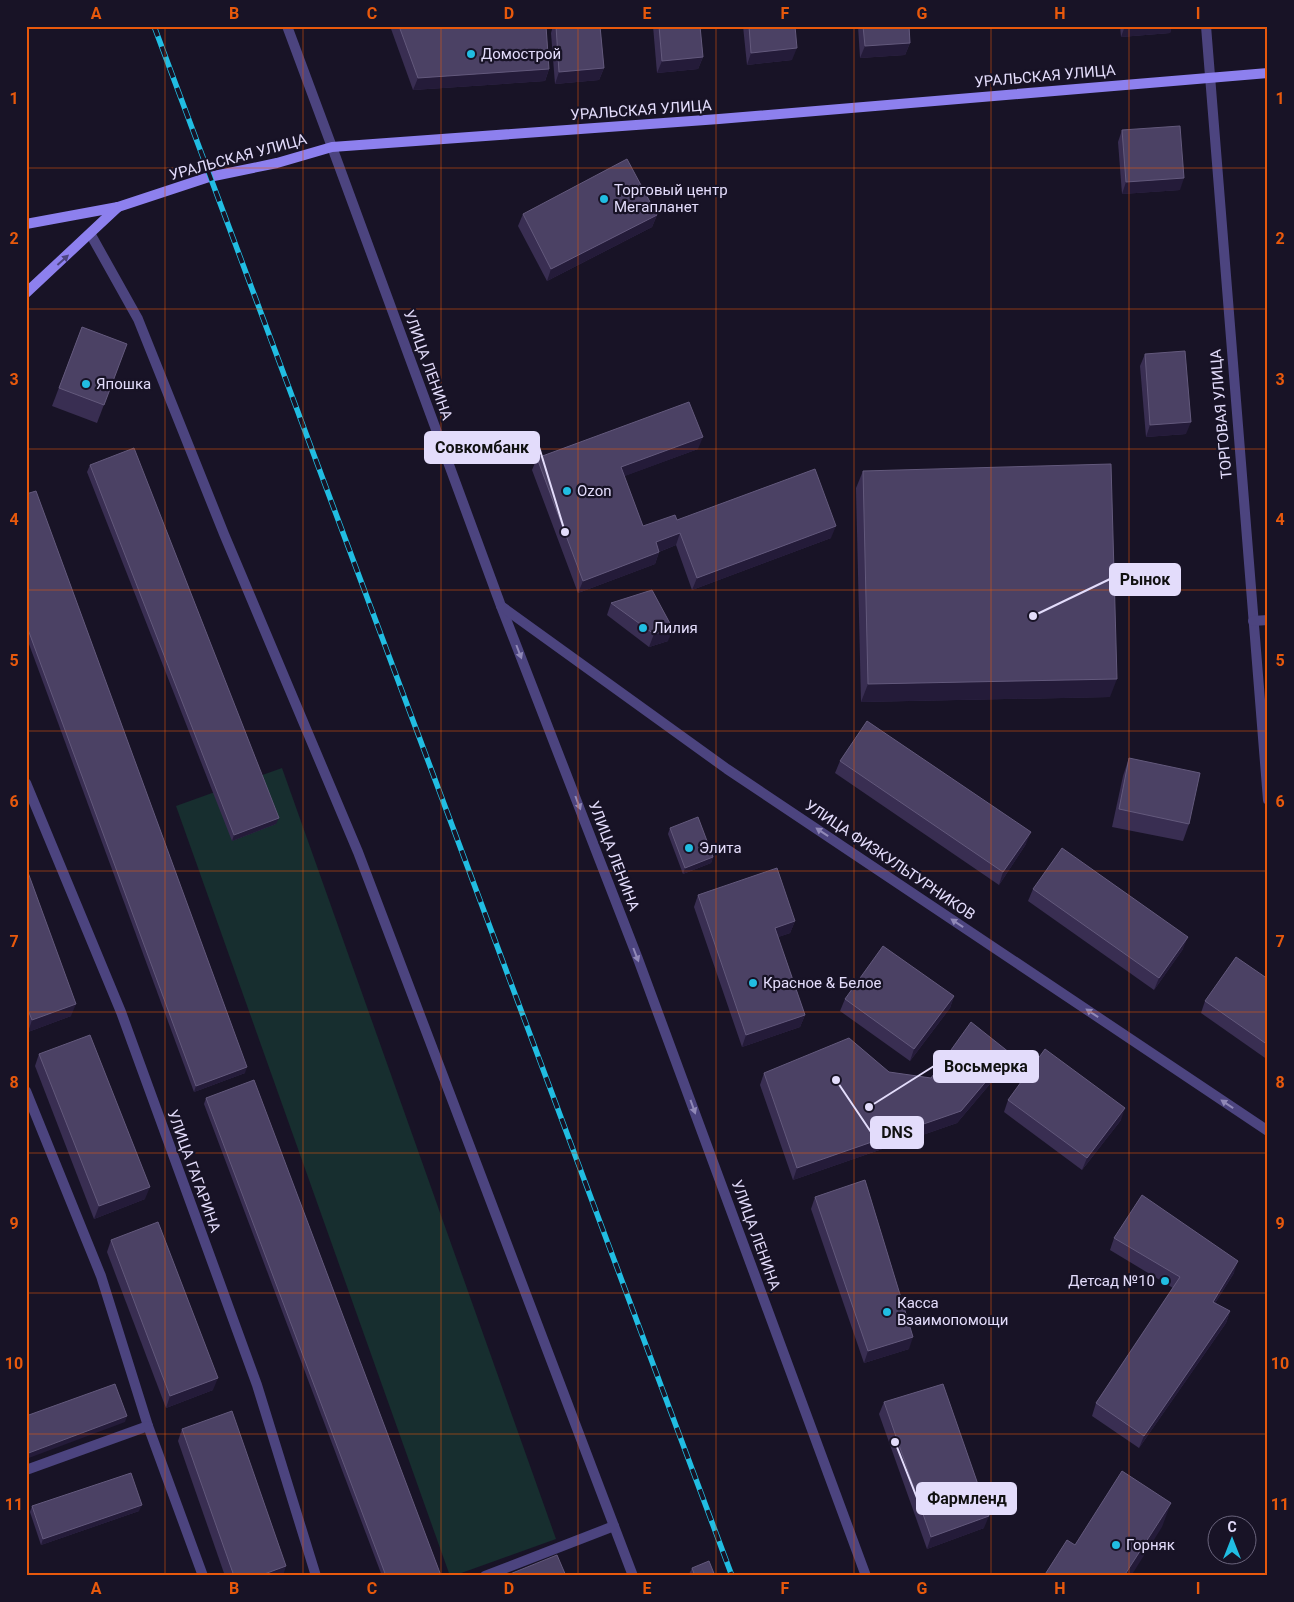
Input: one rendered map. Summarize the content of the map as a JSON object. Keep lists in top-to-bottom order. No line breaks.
{"streets":{"main road":["УРАЛЬСКАЯ УЛИЦА"],"street":["УЛИЦА ЛЕНИНА","ТОРГОВАЯ УЛИЦА","УЛИЦА ФИЗКУЛЬТУРНИКОВ","УЛИЦА ГАГАРИНА"]},"crossings":[["УРАЛЬСКАЯ УЛИЦА","УЛИЦА ЛЕНИНА"],["УРАЛЬСКАЯ УЛИЦА","ТОРГОВАЯ УЛИЦА"],["УЛИЦА ЛЕНИНА","УЛИЦА ФИЗКУЛЬТУРНИКОВ"]],"one_way":["УЛИЦА ЛЕНИНА","УЛИЦА ФИЗКУЛЬТУРНИКОВ"],"places":["Домострой","Торговый центр Мегапланет","Япошка","Ozon","Совкомбанк","Рынок","Лилия","Элита","Красное & Белое","DNS","Восьмерка","Детсад №10","Касса Взаимопомощи","Фармленд","Горняк"],"north":"top","grid":{"columns":["A","B","C","D","E","F","G","H","I"],"rows":["1","2","3","4","5","6","7","8","9","10","11"]}}
